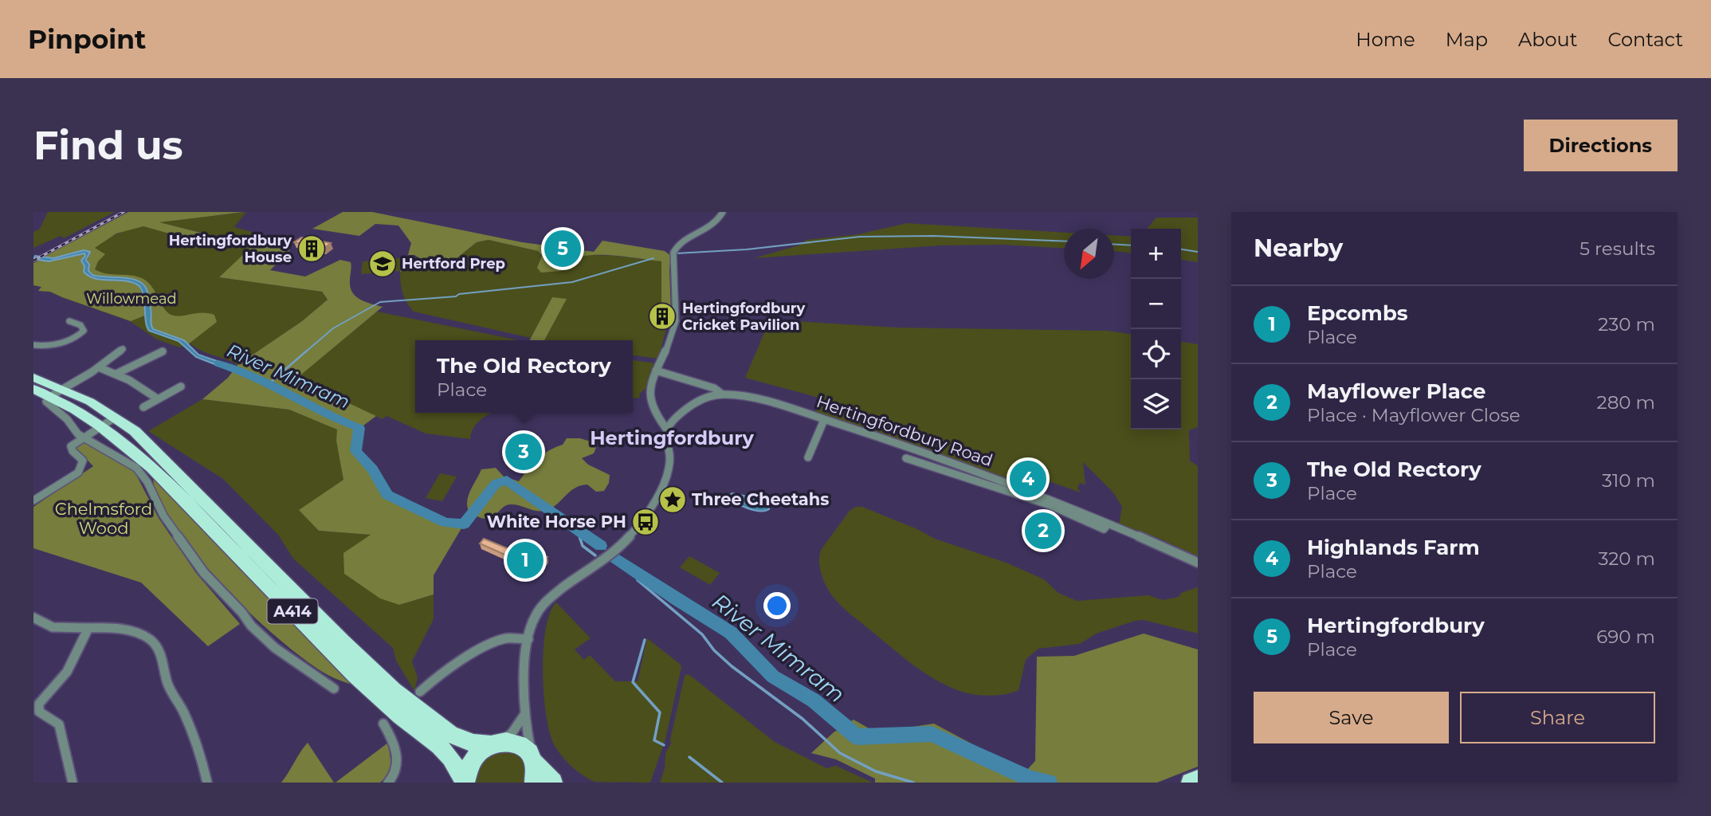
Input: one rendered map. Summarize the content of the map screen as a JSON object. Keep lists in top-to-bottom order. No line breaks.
{"streets":{"highway":["A414"],"street":["Hertingfordbury Road"]},"districts":["Hertingfordbury"],"water":["River Mimram"],"parks":["Willowmead","Chelmsford Wood"],"places":{"building":["Hertingfordbury House","Hertingfordbury Cricket Pavilion"],"school or university":["Hertford Prep"],"place":["Three Cheetahs"],"bus stop":["White Horse PH"]},"north":"bottom left","page":{"header":"Pinpoint","nav":["Home","Map","About","Contact"],"buttons":["Directions",["Save","Share"]],"title":"Find us","heading":["Nearby","5 results"],"pins":["5","3","4","2","1"],"map_buttons":["+","−"],"list":[{"mark":"1","name":"Epcombs","note":"Place","value":"230 m"},{"mark":"2","name":"Mayflower Place","note":"Place · Mayflower Close","value":"280 m"},{"mark":"3","name":"The Old Rectory","note":"Place","value":"310 m"},{"mark":"4","name":"Highlands Farm","note":"Place","value":"320 m"},{"mark":"5","name":"Hertingfordbury","note":"Place","value":"690 m"}],"popup":["The Old Rectory","Place"]}}
